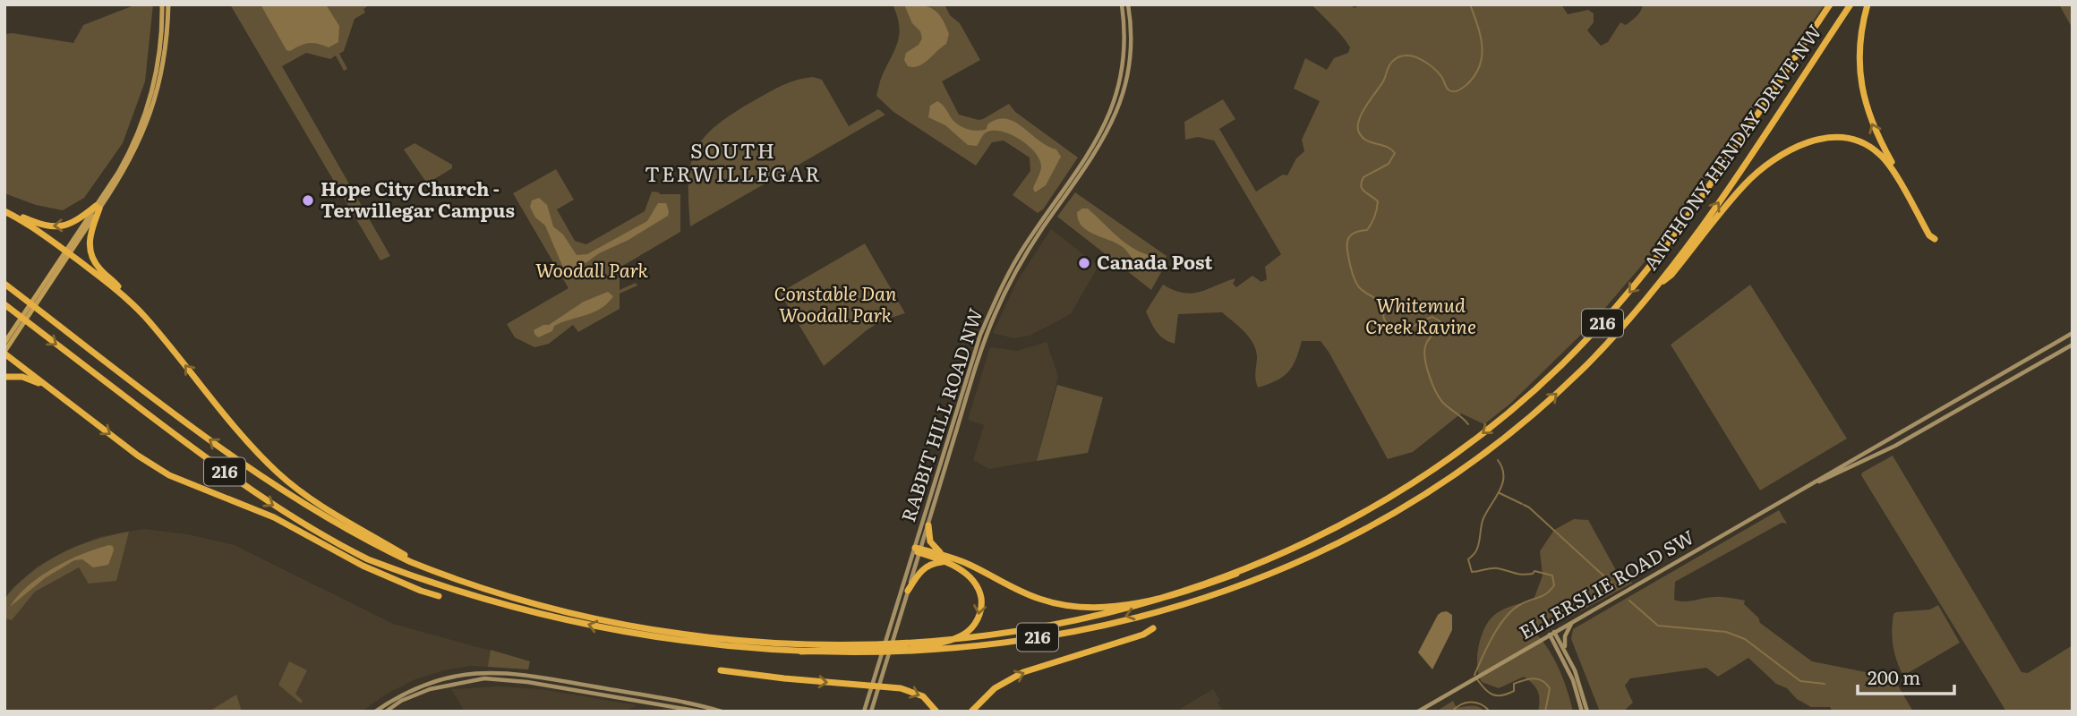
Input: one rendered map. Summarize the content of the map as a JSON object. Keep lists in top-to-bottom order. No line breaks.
{"streets":{"highway":["ANTHONY HENDAY DRIVE NW","216"],"main road":["RABBIT HILL ROAD NW","ELLERSLIE ROAD SW"]},"districts":["SOUTH TERWILLEGAR"],"parks":["Woodall Park","Constable Dan Woodall Park","Whitemud Creek Ravine"],"places":["Hope City Church - Terwillegar Campus","Canada Post"],"scale_bar":"200 m"}
